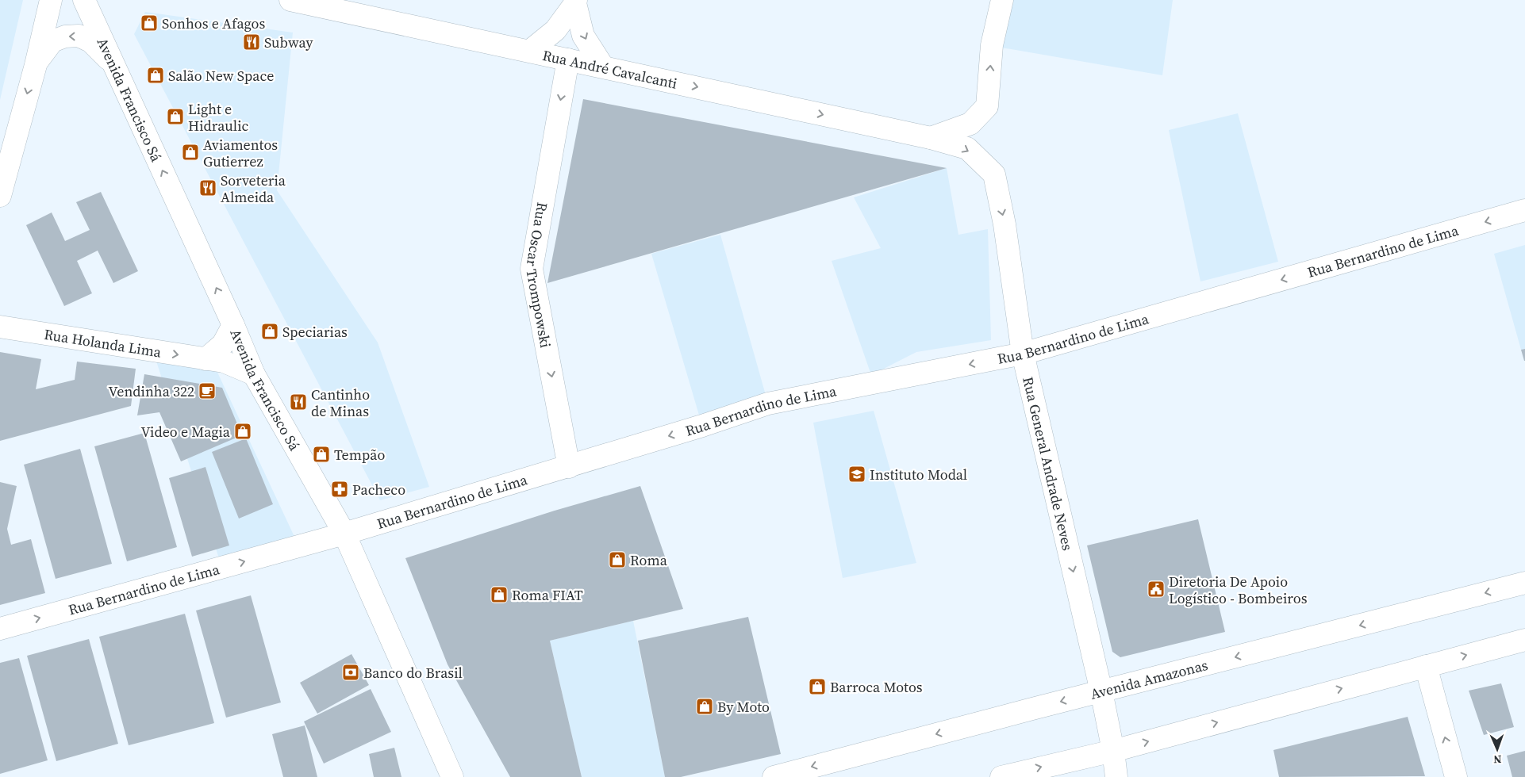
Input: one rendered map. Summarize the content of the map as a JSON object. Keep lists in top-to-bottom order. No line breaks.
{"streets":{"street":["Rua André Cavalcanti","Avenida Francisco Sá","Rua Bernardino de Lima","Rua Oscar Trompowski","Rua Holanda Lima","Rua General Andrade Neves","Avenida Amazonas"]},"crossings":[["Rua André Cavalcanti","Rua Oscar Trompowski"],["Rua André Cavalcanti","Rua General Andrade Neves"],["Avenida Francisco Sá","Rua Bernardino de Lima"],["Avenida Francisco Sá","Rua Holanda Lima"],["Rua Bernardino de Lima","Rua Oscar Trompowski"],["Rua Bernardino de Lima","Rua General Andrade Neves"],["Rua General Andrade Neves","Avenida Amazonas"]],"one_way":["Rua André Cavalcanti","Rua Oscar Trompowski","Rua Holanda Lima","Rua General Andrade Neves"],"places":{"shop":["Sonhos e Afagos","Salão New Space","Light e Hidraulic","Aviamentos Gutierrez","Speciarias","Video e Magia","Tempão","Roma","Roma FIAT","Barroca Motos","By Moto"],"restaurant":["Subway","Sorveteria Almeida","Cantinho de Minas"],"cafe":["Vendinha 322"],"school or university":["Instituto Modal"],"pharmacy":["Pacheco"],"public building":["Diretoria De Apoio Logístico - Bombeiros"],"bank":["Banco do Brasil"]},"north":"bottom"}
